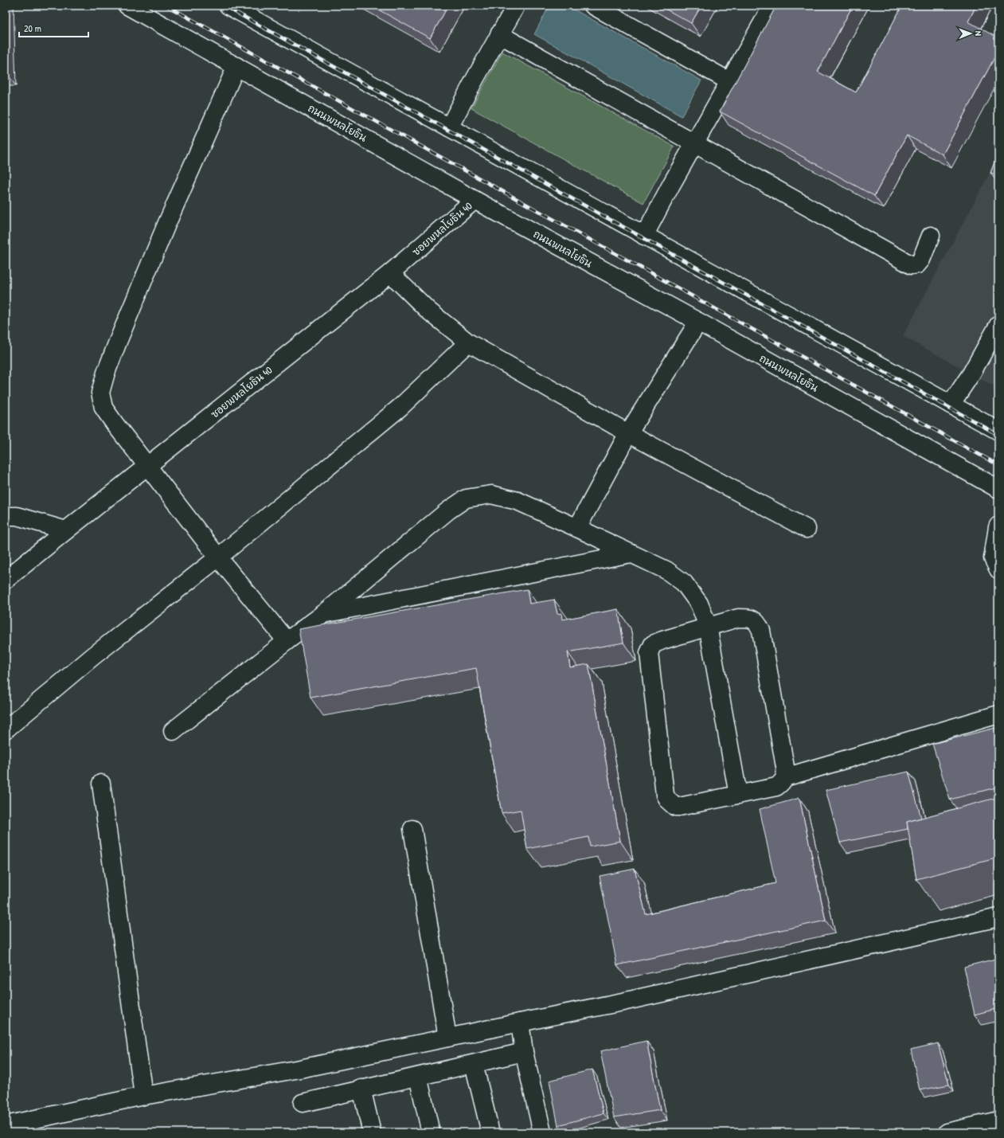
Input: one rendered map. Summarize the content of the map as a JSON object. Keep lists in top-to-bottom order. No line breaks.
{"streets":{"street":["ถนนพหลโยธิน","ซอยพหลโยธิน 40"]},"crossings":[["ถนนพหลโยธิน","ซอยพหลโยธิน 40"]],"scale_bar":"20 m","north":"right"}
